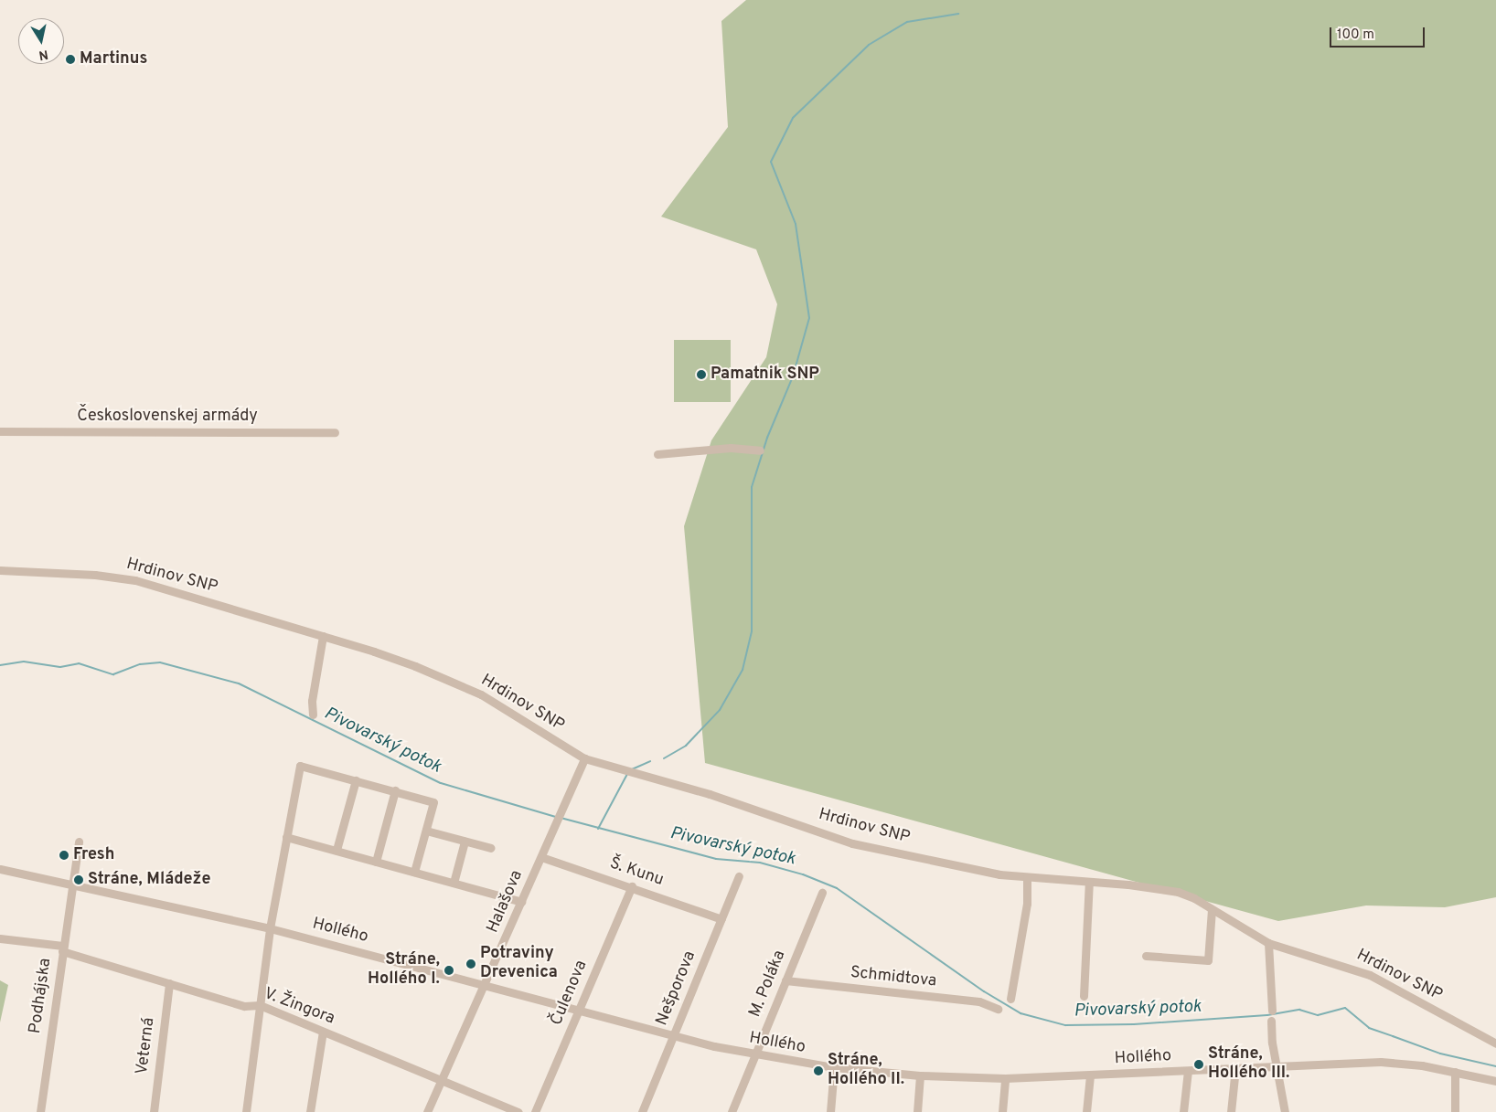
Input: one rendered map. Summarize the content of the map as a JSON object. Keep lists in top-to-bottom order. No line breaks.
{"streets":{"street":["Československej armády","Hrdinov SNP","Š. Kunu","Halašova","Hollého","Schmidtova","M. Poláka","Nešporova","Čulenova","Podhájska","V. Žingora","Veterná"]},"crossings":[["Hrdinov SNP","Halašova"],["Š. Kunu","Halašova"],["Š. Kunu","Nešporova"],["Š. Kunu","Čulenova"],["Halašova","Hollého"],["Halašova","V. Žingora"],["Hollého","M. Poláka"],["Hollého","Nešporova"],["Hollého","Čulenova"],["Hollého","Podhájska"],["Schmidtova","M. Poláka"],["Podhájska","V. Žingora"],["V. Žingora","Veterná"]],"water":["Pivovarský potok"],"places":["Martinus","Pamatnik SNP","Fresh","Stráne, Mládeže","Potraviny Drevenica","Stráne, Hollého I.","Stráne, Hollého III.","Stráne, Hollého II."],"scale_bar":"100 m","north":"bottom"}
